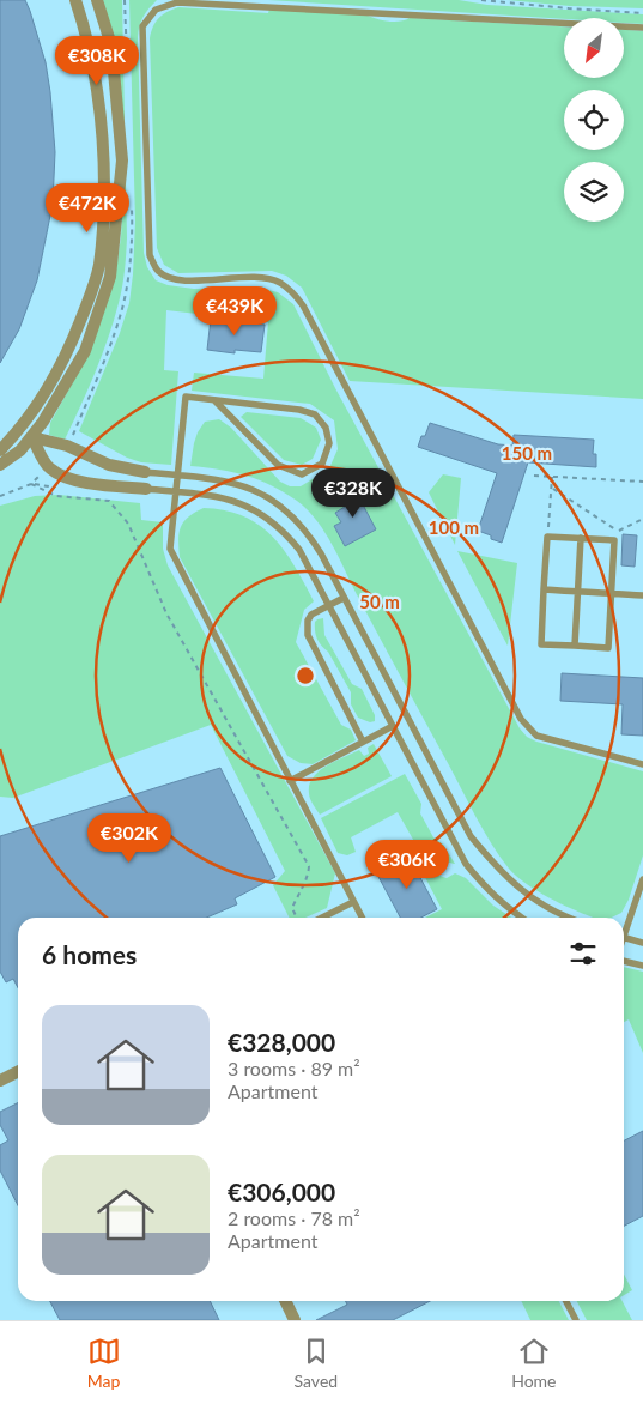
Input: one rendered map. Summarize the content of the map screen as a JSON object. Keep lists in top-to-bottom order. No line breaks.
{"north":"bottom left","page":{"price":["€308K","€472K","€439K","€328K","€302K","€306K"],"heading":"6 homes","list":[{"name":"€328,000","note":"3 rooms · 89 m² · Apartment"},{"name":"€306,000","note":"2 rooms · 78 m² · Apartment"}],"tabs":["Map","Saved","Home"]},"rings":["150 m","100 m","50 m"]}
